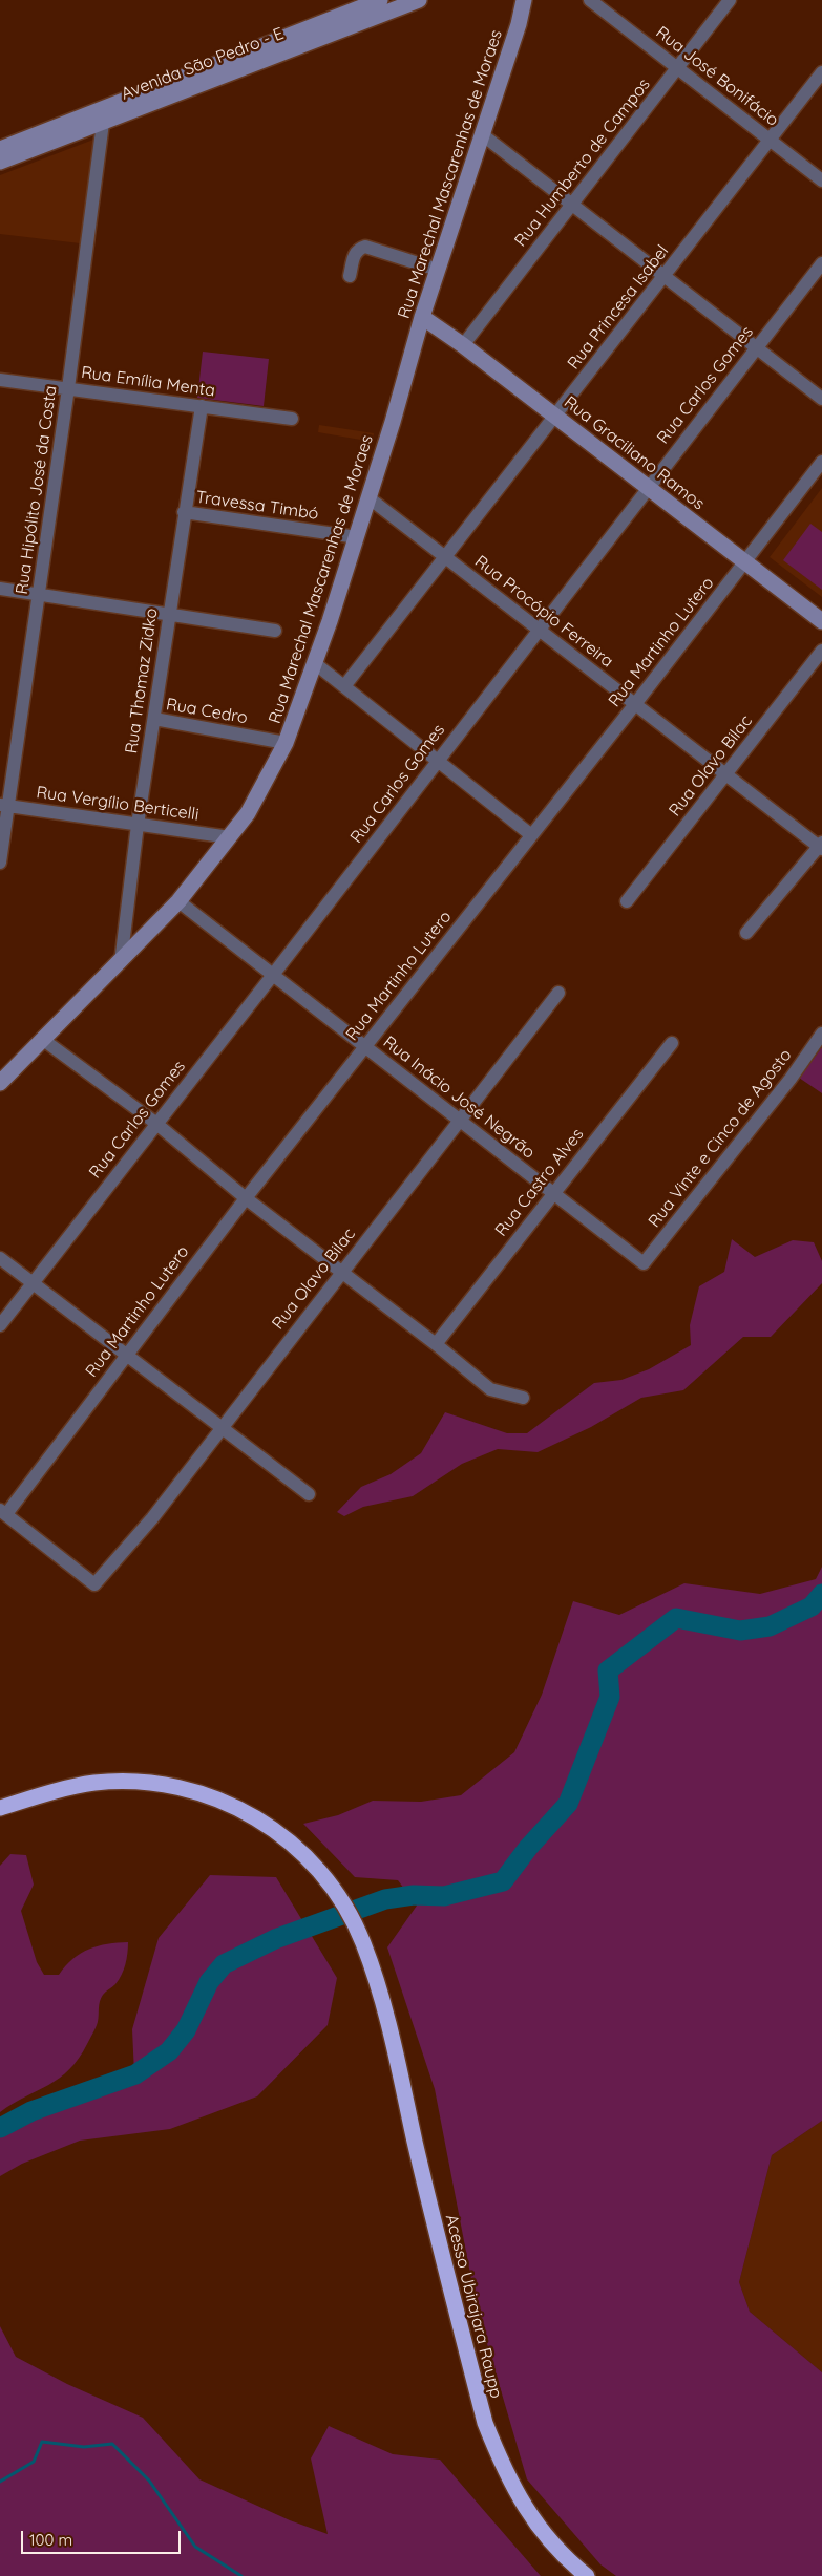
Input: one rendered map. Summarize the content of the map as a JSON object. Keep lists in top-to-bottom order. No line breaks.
{"streets":{"highway":["Acesso Ubirajara Raupp"],"street":["Avenida São Pedro - E","Rua José Bonifácio","Rua Humberto de Campos","Rua Marechal Mascarenhas de Moraes","Rua Princesa Isabel","Rua Emília Menta","Rua Carlos Gomes","Rua Graciliano Ramos","Rua Hipólito José da Costa","Travessa Timbó","Rua Procópio Ferreira","Rua Martinho Lutero","Rua Thomaz Zidko","Rua Cedro","Rua Olavo Bilac","Rua Vergílio Berticelli","Rua Inácio José Negrão","Rua Vinte e Cinco de Agosto","Rua Castro Alves"]},"crossings":[["Avenida São Pedro - E","Rua Hipólito José da Costa"],["Rua José Bonifácio","Rua Humberto de Campos"],["Rua José Bonifácio","Rua Princesa Isabel"],["Rua Humberto de Campos","Rua Graciliano Ramos"],["Rua Marechal Mascarenhas de Moraes","Rua Graciliano Ramos"],["Rua Marechal Mascarenhas de Moraes","Travessa Timbó"],["Rua Marechal Mascarenhas de Moraes","Rua Procópio Ferreira"],["Rua Marechal Mascarenhas de Moraes","Rua Thomaz Zidko"],["Rua Marechal Mascarenhas de Moraes","Rua Cedro"],["Rua Marechal Mascarenhas de Moraes","Rua Vergílio Berticelli"],["Rua Marechal Mascarenhas de Moraes","Rua Inácio José Negrão"],["Rua Princesa Isabel","Rua Graciliano Ramos"],["Rua Princesa Isabel","Rua Procópio Ferreira"],["Rua Emília Menta","Rua Hipólito José da Costa"],["Rua Emília Menta","Rua Thomaz Zidko"],["Rua Carlos Gomes","Rua Graciliano Ramos"],["Rua Carlos Gomes","Rua Procópio Ferreira"],["Rua Carlos Gomes","Rua Inácio José Negrão"],["Rua Graciliano Ramos","Rua Martinho Lutero"],["Rua Hipólito José da Costa","Rua Vergílio Berticelli"],["Travessa Timbó","Rua Thomaz Zidko"],["Rua Procópio Ferreira","Rua Martinho Lutero"],["Rua Procópio Ferreira","Rua Olavo Bilac"],["Rua Martinho Lutero","Rua Olavo Bilac"],["Rua Martinho Lutero","Rua Inácio José Negrão"],["Rua Thomaz Zidko","Rua Cedro"],["Rua Thomaz Zidko","Rua Vergílio Berticelli"],["Rua Olavo Bilac","Rua Inácio José Negrão"],["Rua Inácio José Negrão","Rua Vinte e Cinco de Agosto"],["Rua Inácio José Negrão","Rua Castro Alves"]],"scale_bar":"100 m"}
